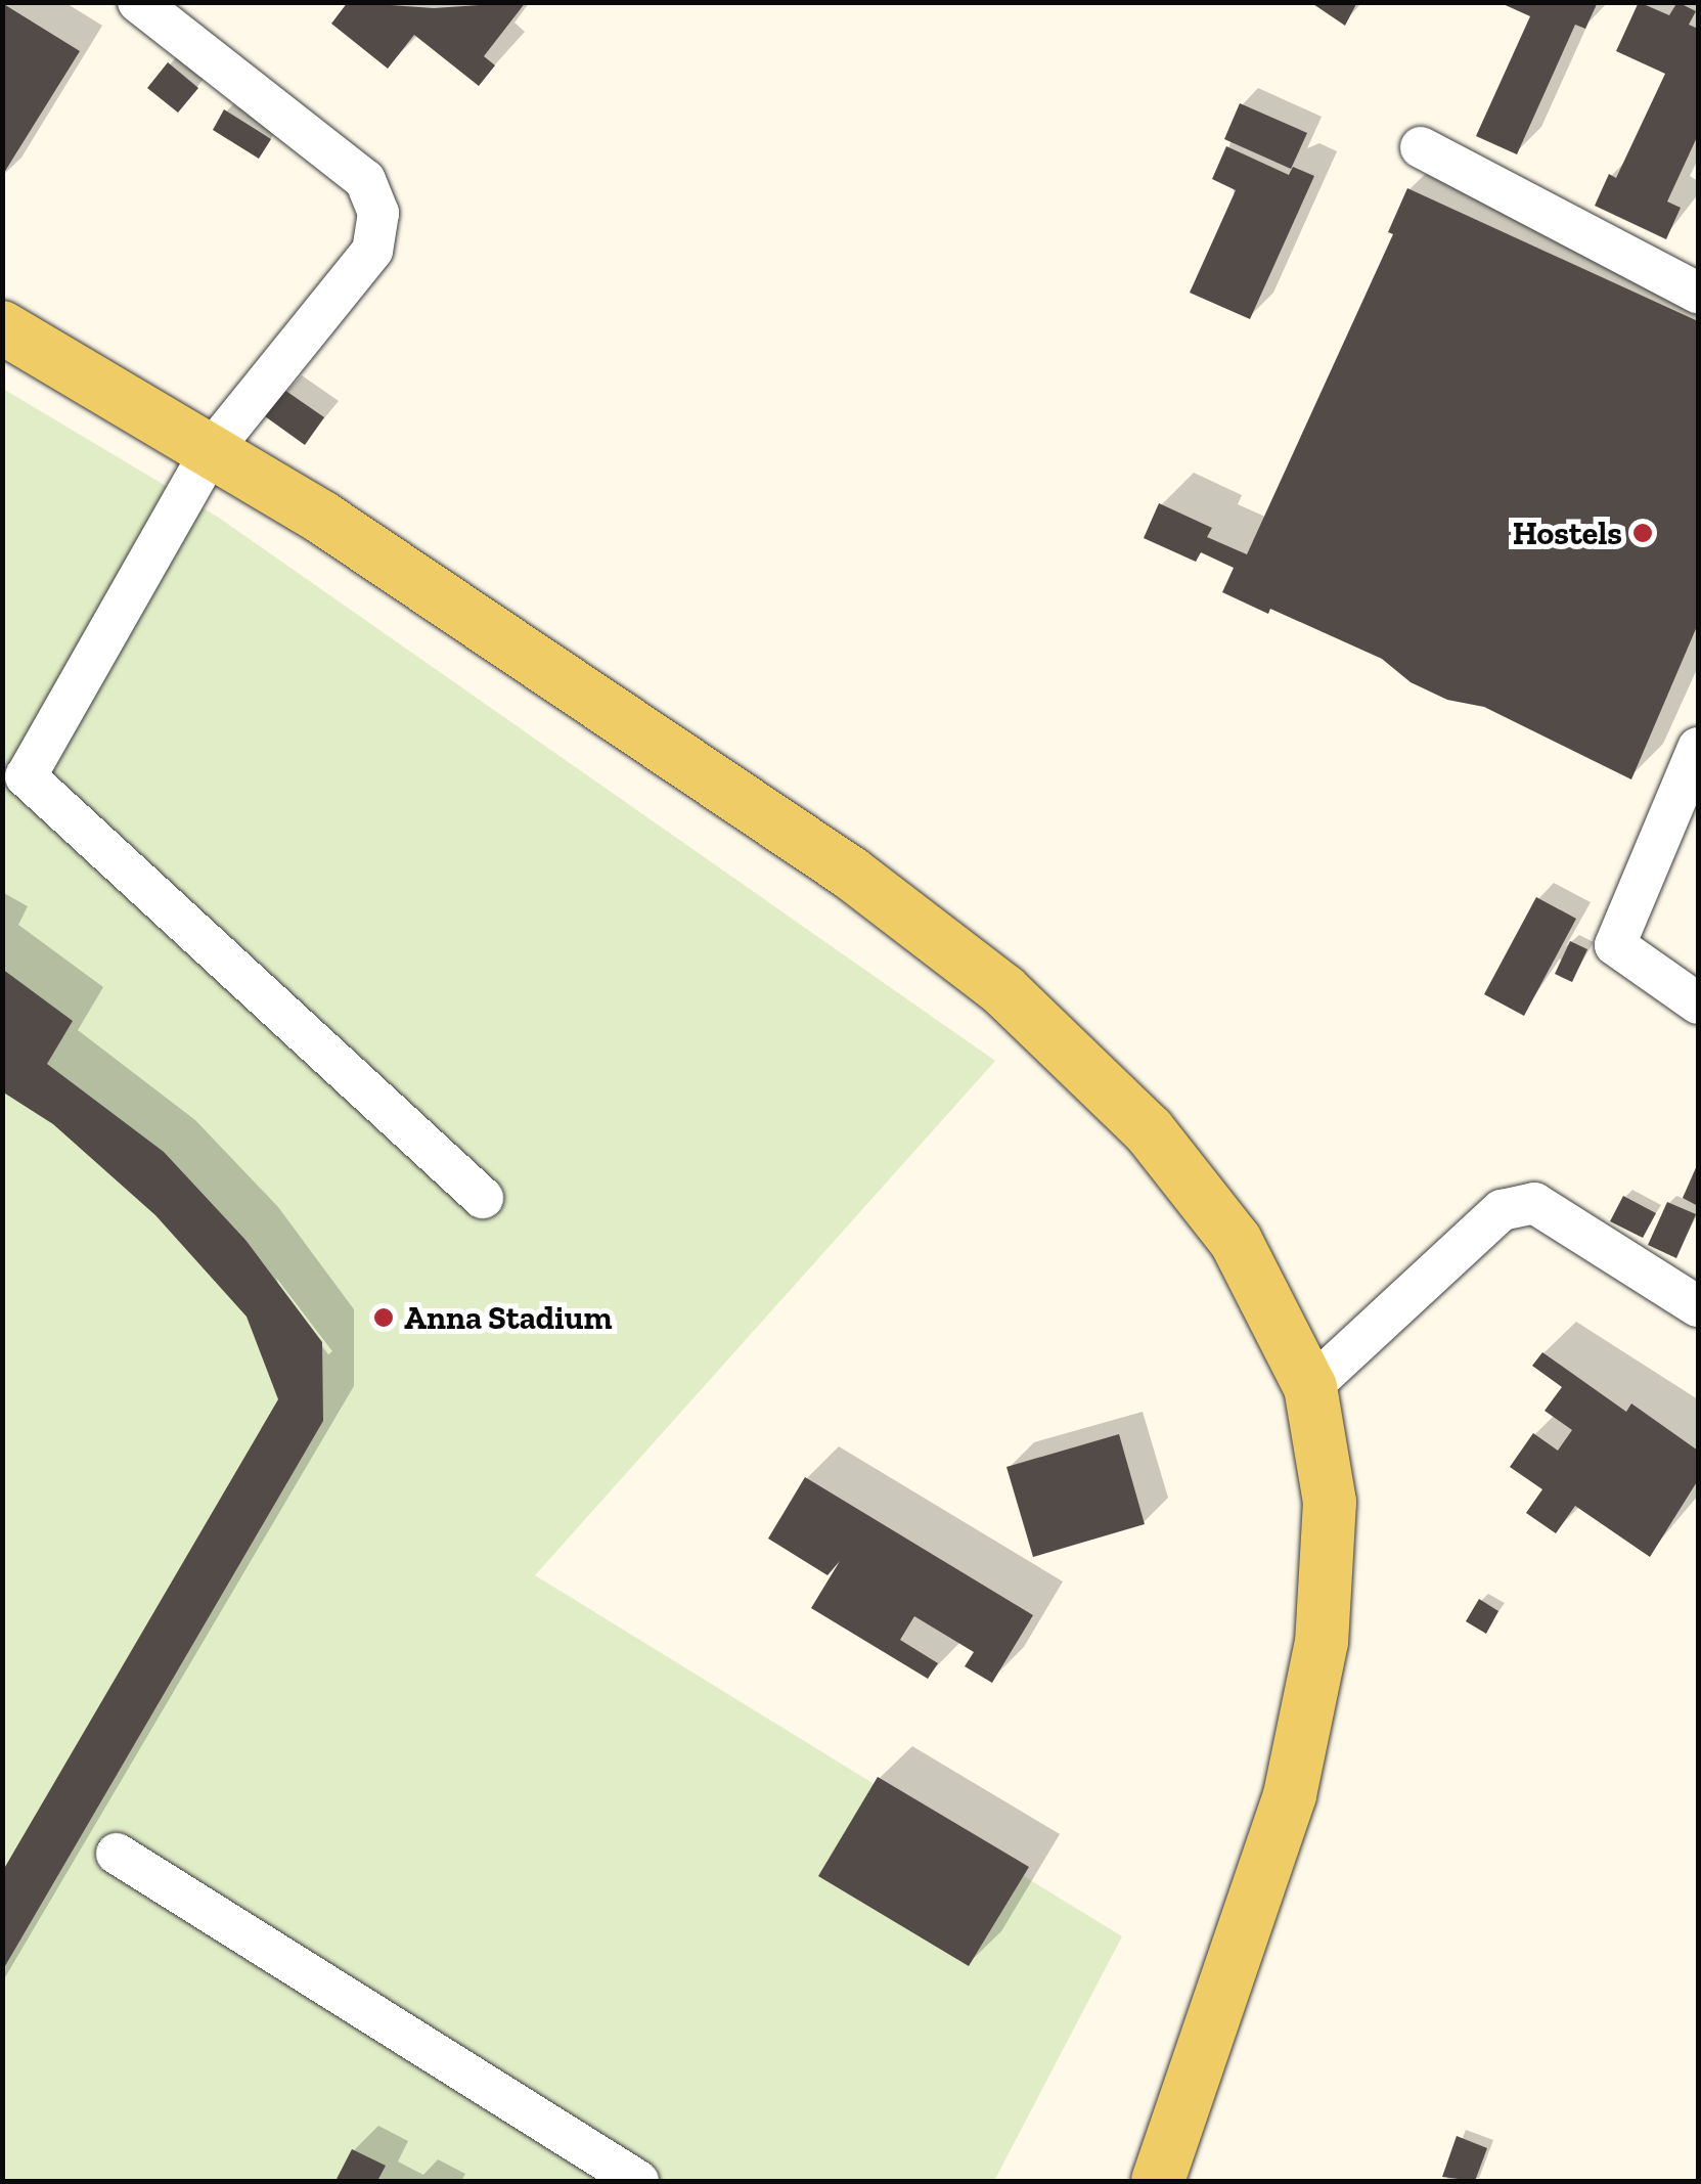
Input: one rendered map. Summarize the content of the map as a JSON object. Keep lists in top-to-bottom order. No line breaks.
{"places":["Hostels","Anna Stadium"]}
